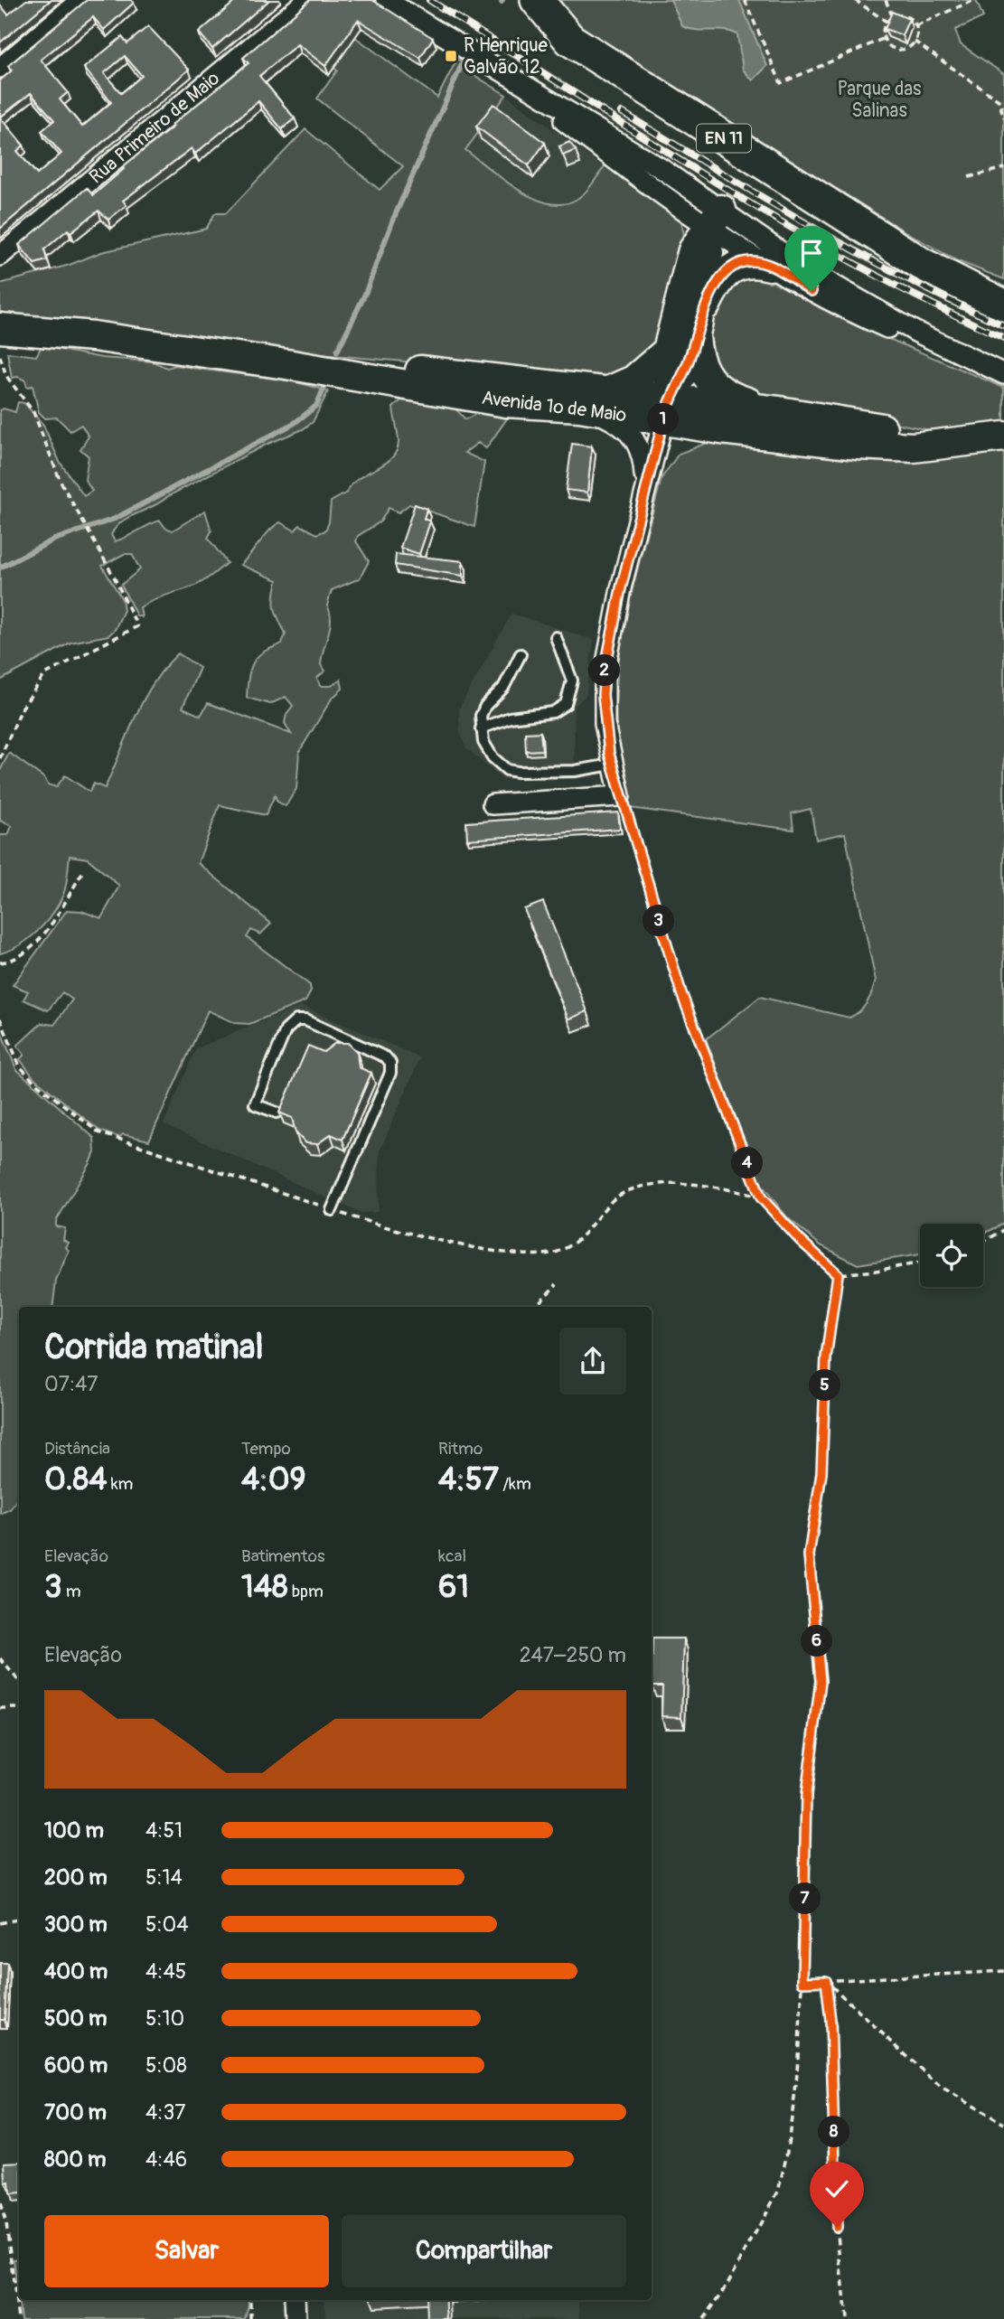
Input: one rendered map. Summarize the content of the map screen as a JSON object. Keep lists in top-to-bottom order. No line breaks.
{"streets":{"main road":["EN 11","Avenida 1º de Maio"],"street":["Rua Primeiro de Maio"]},"parks":["Parque das Salinas"],"places":{"transit":["R Henrique Galvão 12"]},"page":{"pins":["1","2","3","4","5","6","7","8"],"heading":["Corrida matinal","07:47"],"stats":[["Distância","0.84 km"],["Tempo","4:09"],["Ritmo","4:57 /km"],["Elevação","3 m"],["Batimentos","148 bpm"],["kcal","61"]],"chart":["Elevação","247–250 m"],"list":[{"name":"100 m","note":"4:51"},{"name":"200 m","note":"5:14"},{"name":"300 m","note":"5:04"},{"name":"400 m","note":"4:45"},{"name":"500 m","note":"5:10"},{"name":"600 m","note":"5:08"},{"name":"700 m","note":"4:37"},{"name":"800 m","note":"4:46"}],"buttons":["Salvar","Compartilhar"]}}
